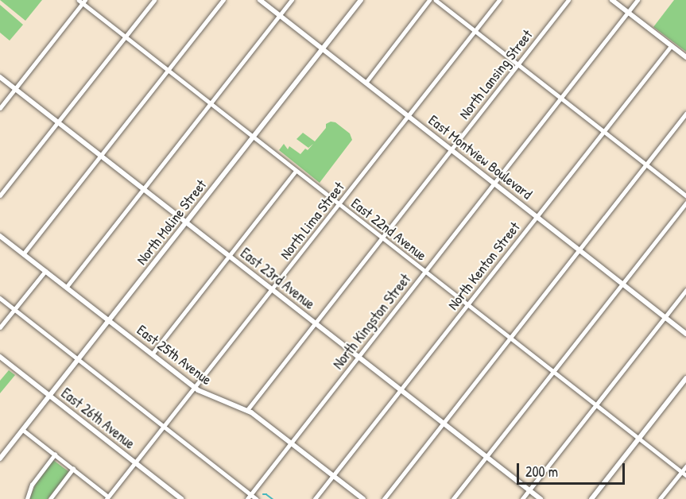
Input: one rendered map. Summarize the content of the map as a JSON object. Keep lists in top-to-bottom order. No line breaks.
{"streets":{"street":["North Lansing Street","East Montview Boulevard","North Lima Street","North Moline Street","East 22nd Avenue","North Kenton Street","East 23rd Avenue","North Kingston Street","East 25th Avenue","East 26th Avenue"]},"crossings":[["North Lansing Street","East Montview Boulevard"],["North Lansing Street","East 22nd Avenue"],["North Lansing Street","East 23rd Avenue"],["North Lansing Street","East 25th Avenue"],["East Montview Boulevard","North Lima Street"],["East Montview Boulevard","North Moline Street"],["East Montview Boulevard","North Kenton Street"],["East Montview Boulevard","North Kingston Street"],["North Lima Street","East 22nd Avenue"],["North Lima Street","East 23rd Avenue"],["North Lima Street","East 25th Avenue"],["North Lima Street","East 26th Avenue"],["North Moline Street","East 22nd Avenue"],["North Moline Street","East 23rd Avenue"],["North Moline Street","East 25th Avenue"],["North Moline Street","East 26th Avenue"],["East 22nd Avenue","North Kenton Street"],["East 22nd Avenue","North Kingston Street"],["North Kenton Street","East 23rd Avenue"],["North Kenton Street","East 25th Avenue"],["East 23rd Avenue","North Kingston Street"],["North Kingston Street","East 25th Avenue"]],"scale_bar":"200 m"}
